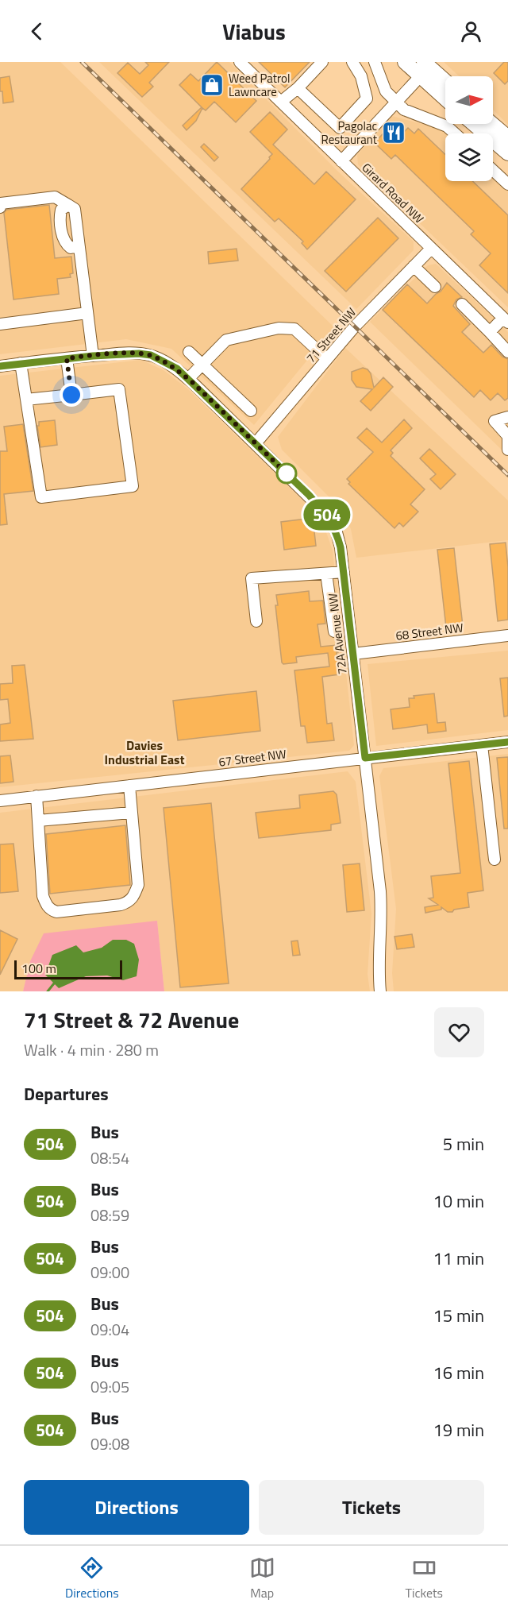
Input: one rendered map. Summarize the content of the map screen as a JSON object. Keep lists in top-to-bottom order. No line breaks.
{"streets":{"street":["Girard Road NW","71 Street NW","68 Street NW","72A Avenue NW","67 Street NW"]},"crossings":[["Girard Road NW","71 Street NW"],["71 Street NW","72A Avenue NW"],["68 Street NW","72A Avenue NW"],["72A Avenue NW","67 Street NW"]],"districts":["Davies Industrial East"],"places":{"shop":["Weed Patrol Lawncare"],"restaurant":["Pagolac Restaurant"]},"lines":["bus line 504"],"scale_bar":"100 m","north":"right","page":{"header":"Viabus","on_map":"504","scale":"100 m","heading":[["71 Street & 72 Avenue","Walk · 4 min · 280 m"],"Departures"],"list":[{"mark":"504","name":"Bus","note":"08:54","value":"5 min"},{"mark":"504","name":"Bus","note":"08:59","value":"10 min"},{"mark":"504","name":"Bus","note":"09:00","value":"11 min"},{"mark":"504","name":"Bus","note":"09:04","value":"15 min"},{"mark":"504","name":"Bus","note":"09:05","value":"16 min"},{"mark":"504","name":"Bus","note":"09:08","value":"19 min"}],"buttons":["Directions","Tickets"],"tabs":["Directions","Map","Tickets"]}}
